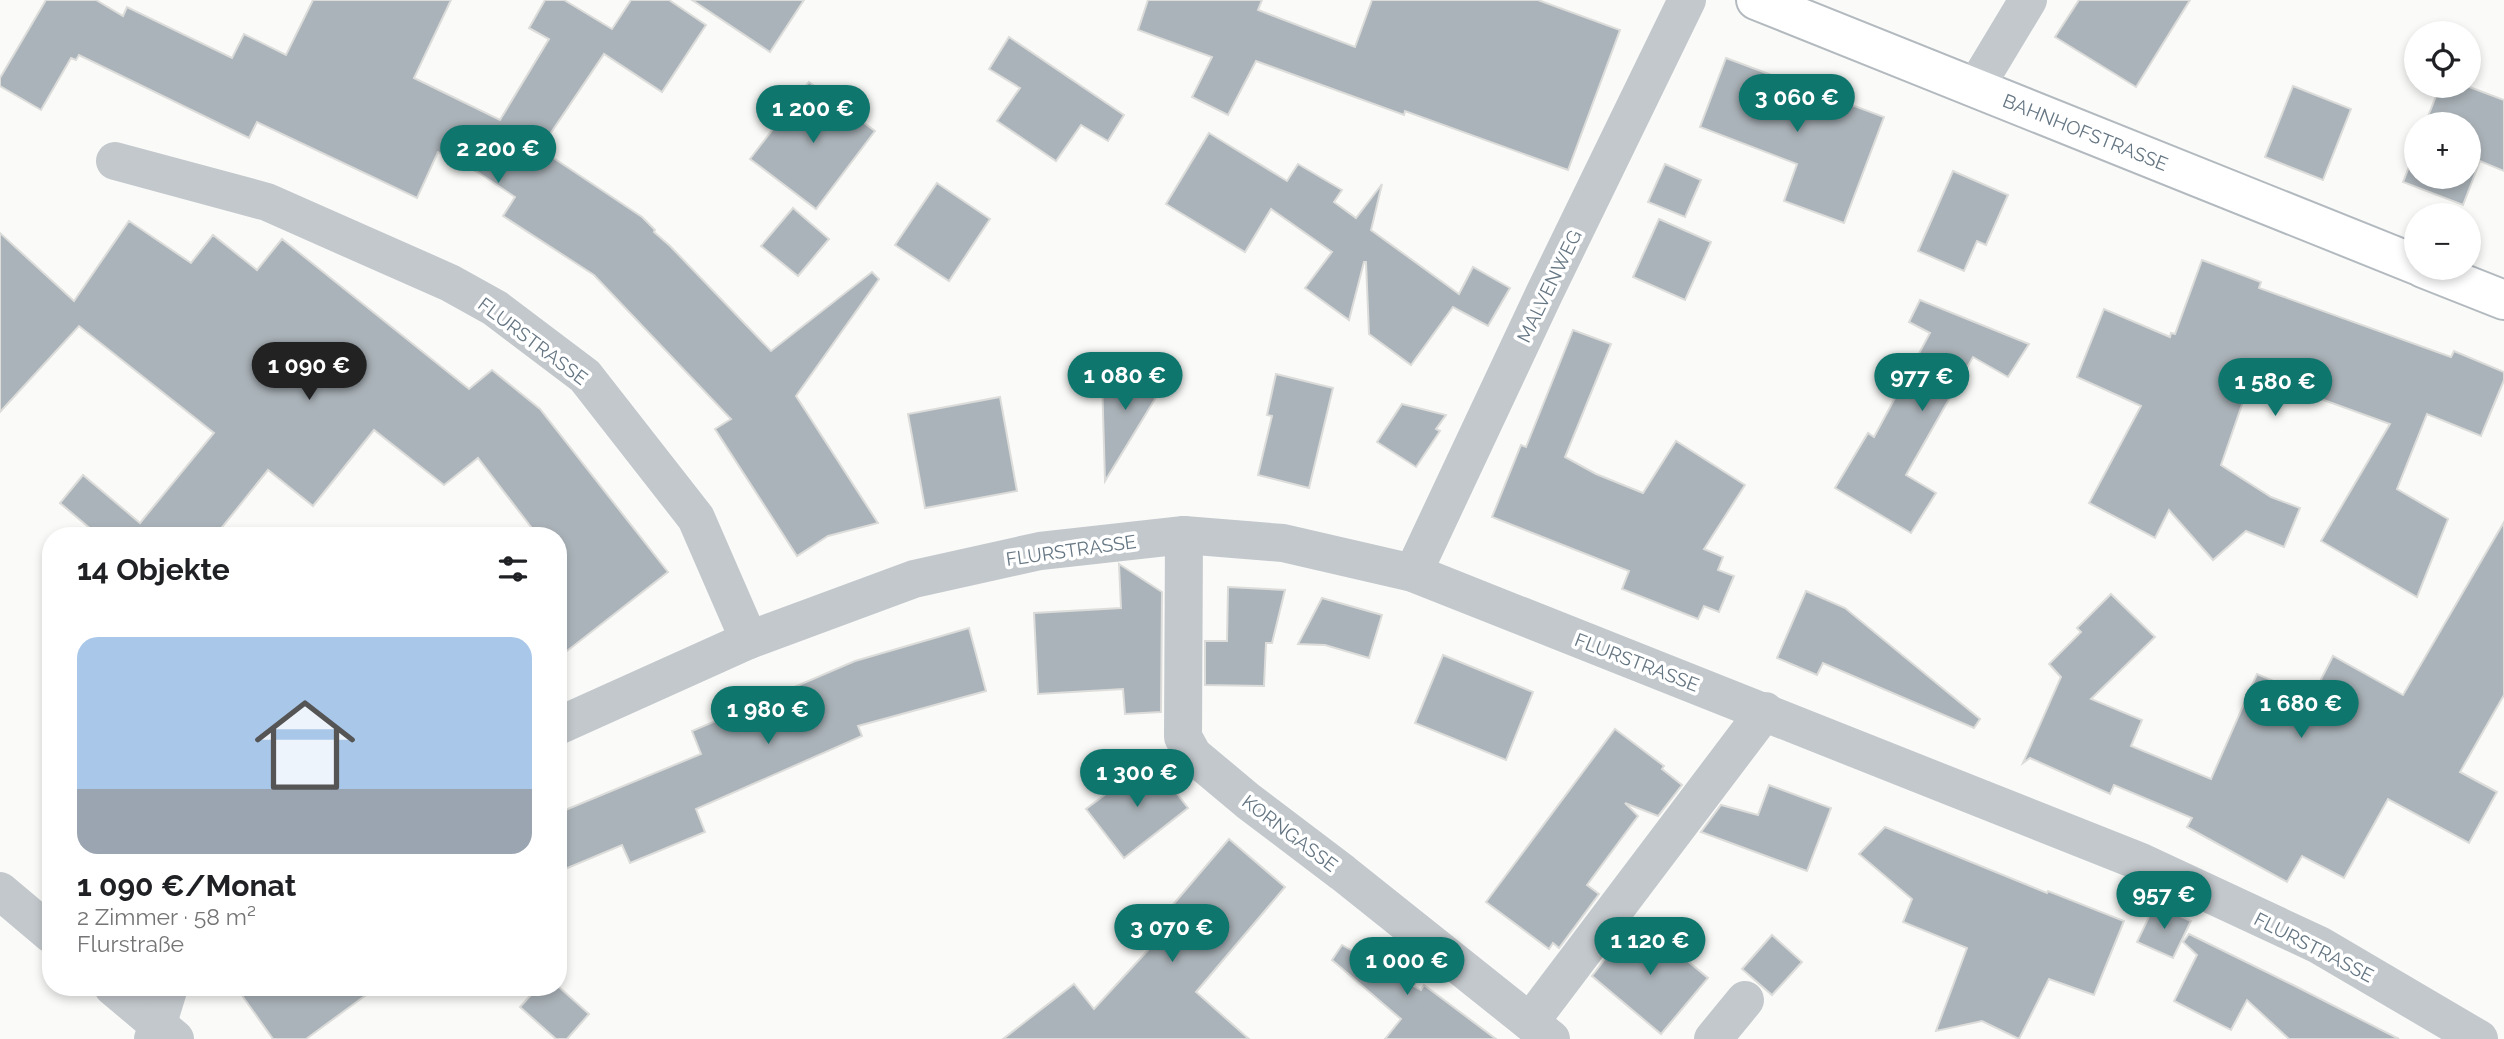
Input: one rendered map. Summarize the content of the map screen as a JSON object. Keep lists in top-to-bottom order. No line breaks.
{"streets":{"street":["BAHNHOFSTRASSE","MALVENWEG","FLURSTRASSE","KORNGASSE"]},"crossings":[["MALVENWEG","FLURSTRASSE"],["FLURSTRASSE","KORNGASSE"]],"page":{"map_buttons":["+","−"],"price":["3 060 €","1 200 €","2 200 €","1 090 €","1 080 €","977 €","1 580 €","1 680 €","1 980 €","1 300 €","957 €","3 070 €","1 120 €","1 000 €"],"heading":"14 Objekte","list":[{"name":"1 090 €/Monat","note":"2 Zimmer · 58 m² · Flurstraße"}]}}
